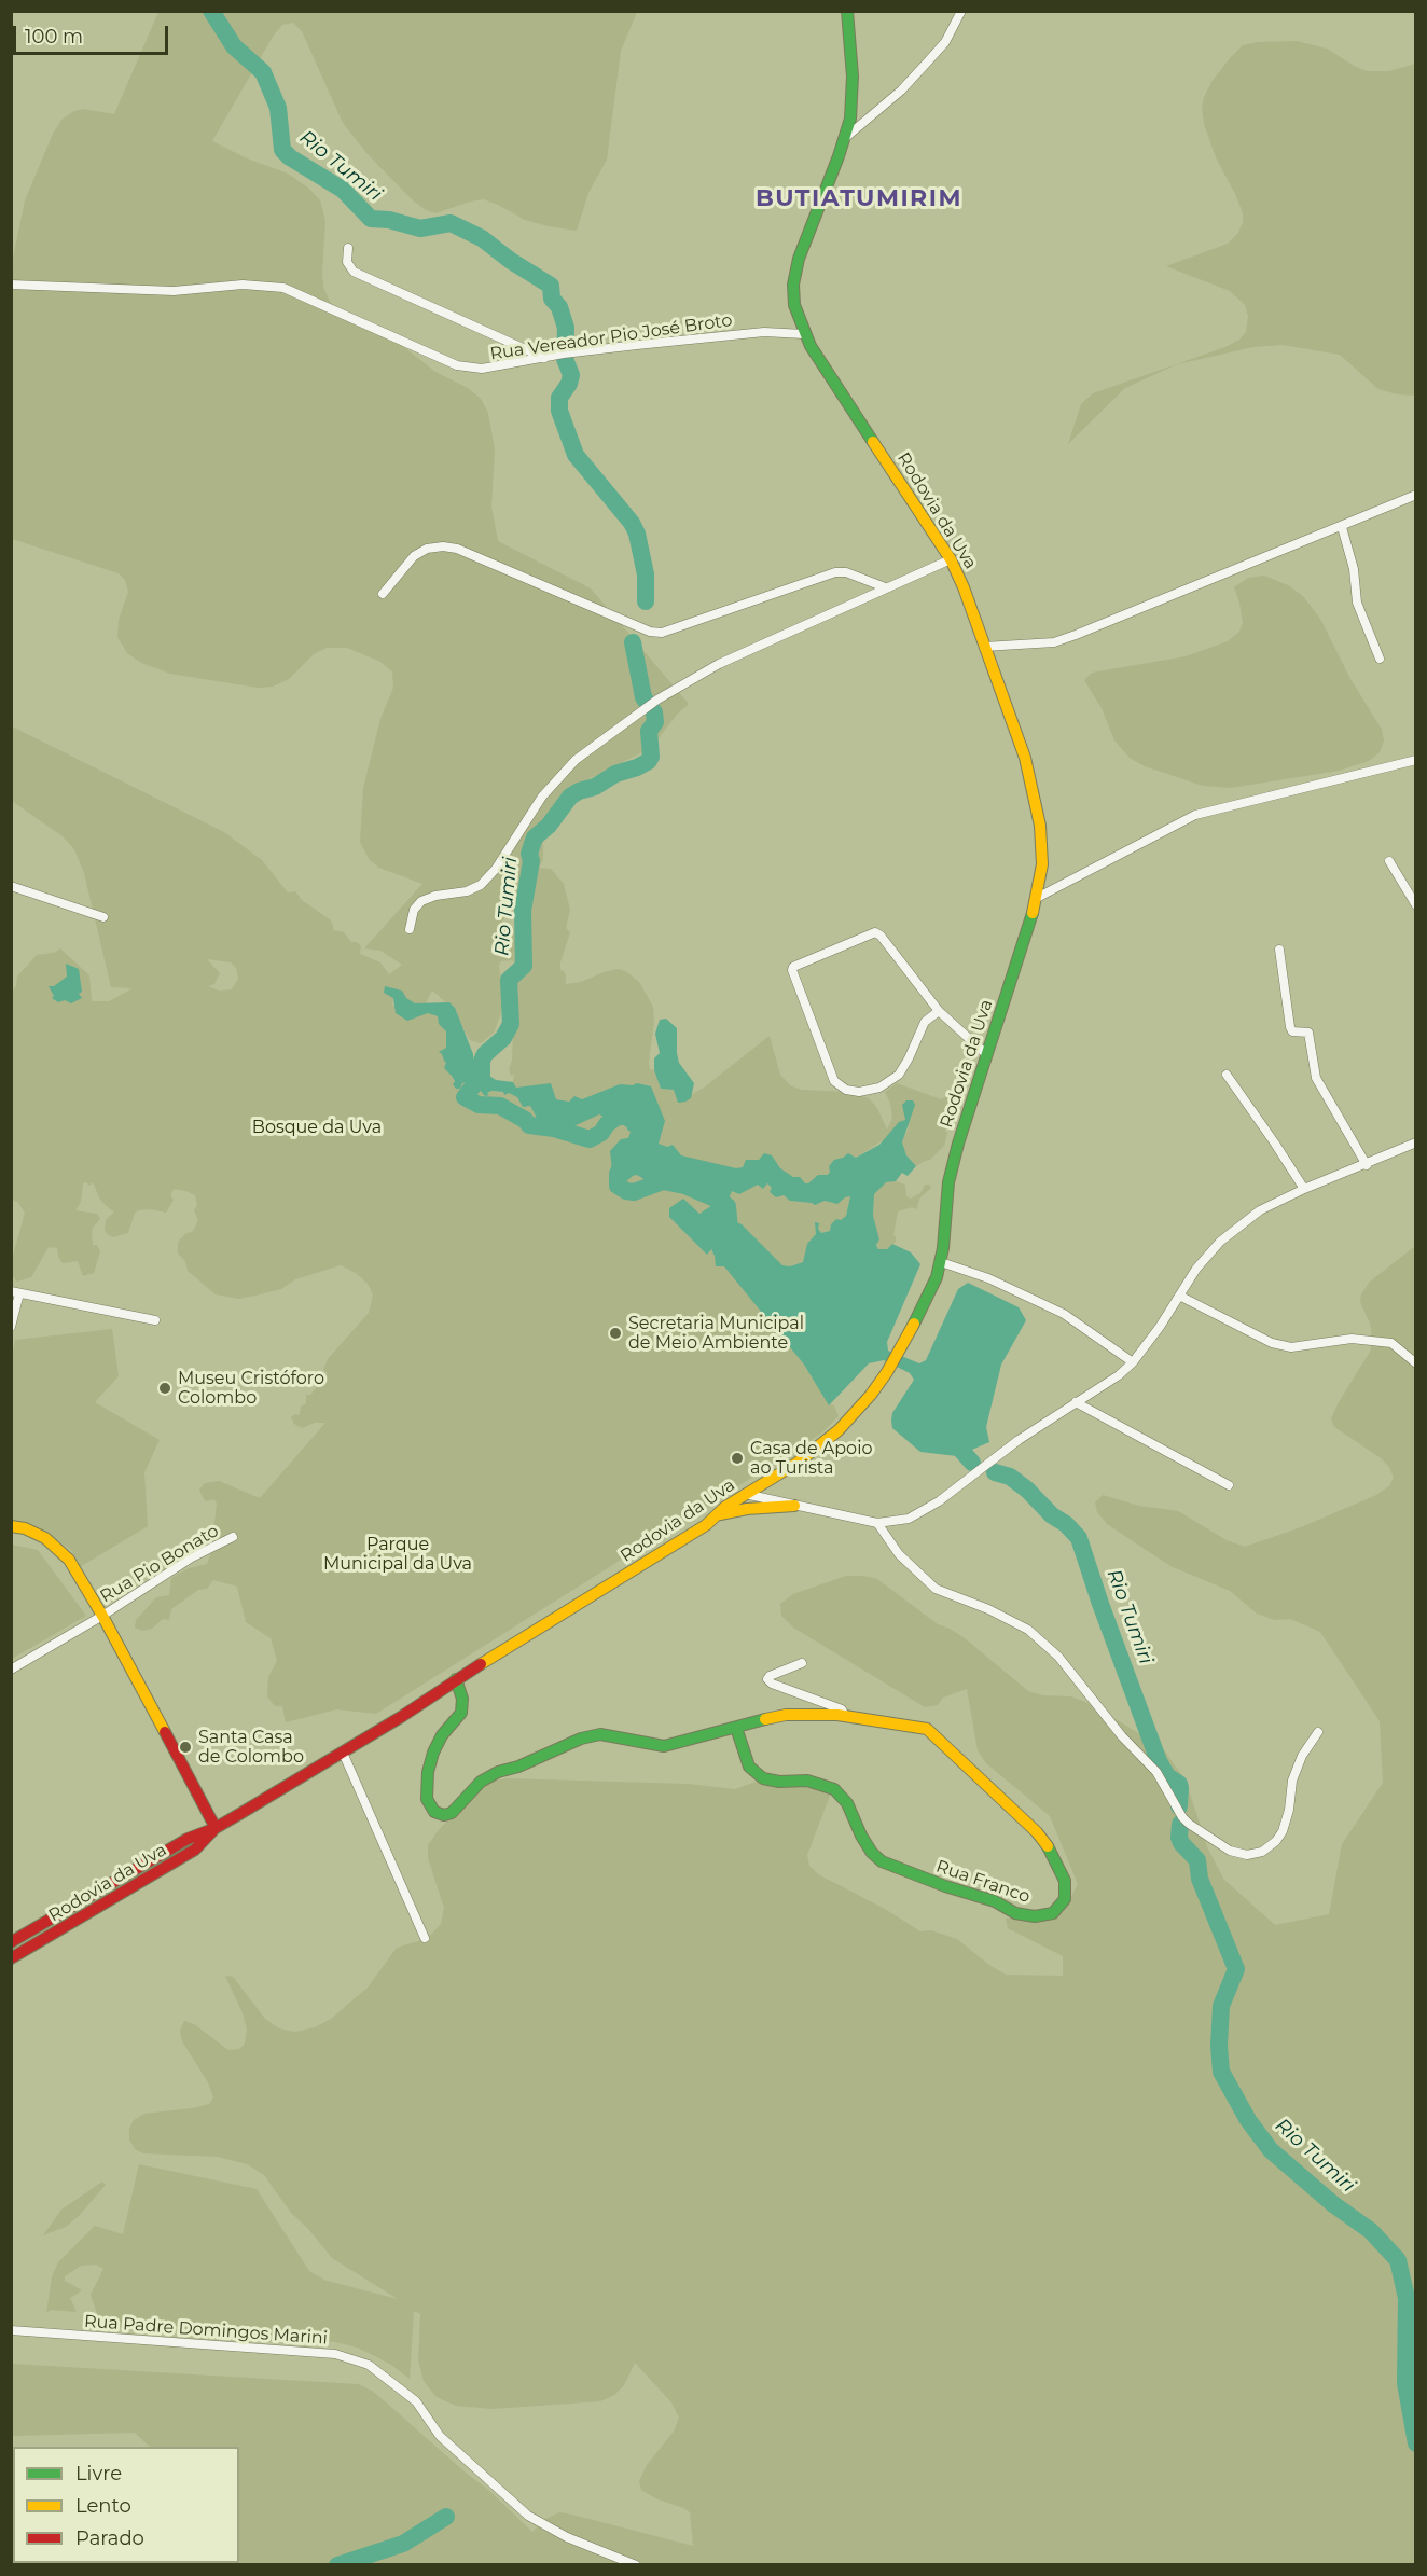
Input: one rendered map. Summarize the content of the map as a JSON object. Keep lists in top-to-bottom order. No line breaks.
{"streets":{"street":["Rua Vereador Pio José Broto","Rodovia da Uva","Rua Pio Bonato","Rua Franco","Rua Padre Domingos Marini"]},"crossings":[["Rua Vereador Pio José Broto","Rodovia da Uva"],["Rodovia da Uva","Rua Franco"]],"districts":["BUTIATUMIRIM"],"water":["Rio Tumiri"],"parks":["Bosque da Uva","Parque Municipal da Uva"],"places":["Secretaria Municipal de Meio Ambiente","Museu Cristóforo Colombo","Casa de Apoio ao Turista","Santa Casa de Colombo"],"legend":["Livre","Lento","Parado"],"scale_bar":"100 m"}
